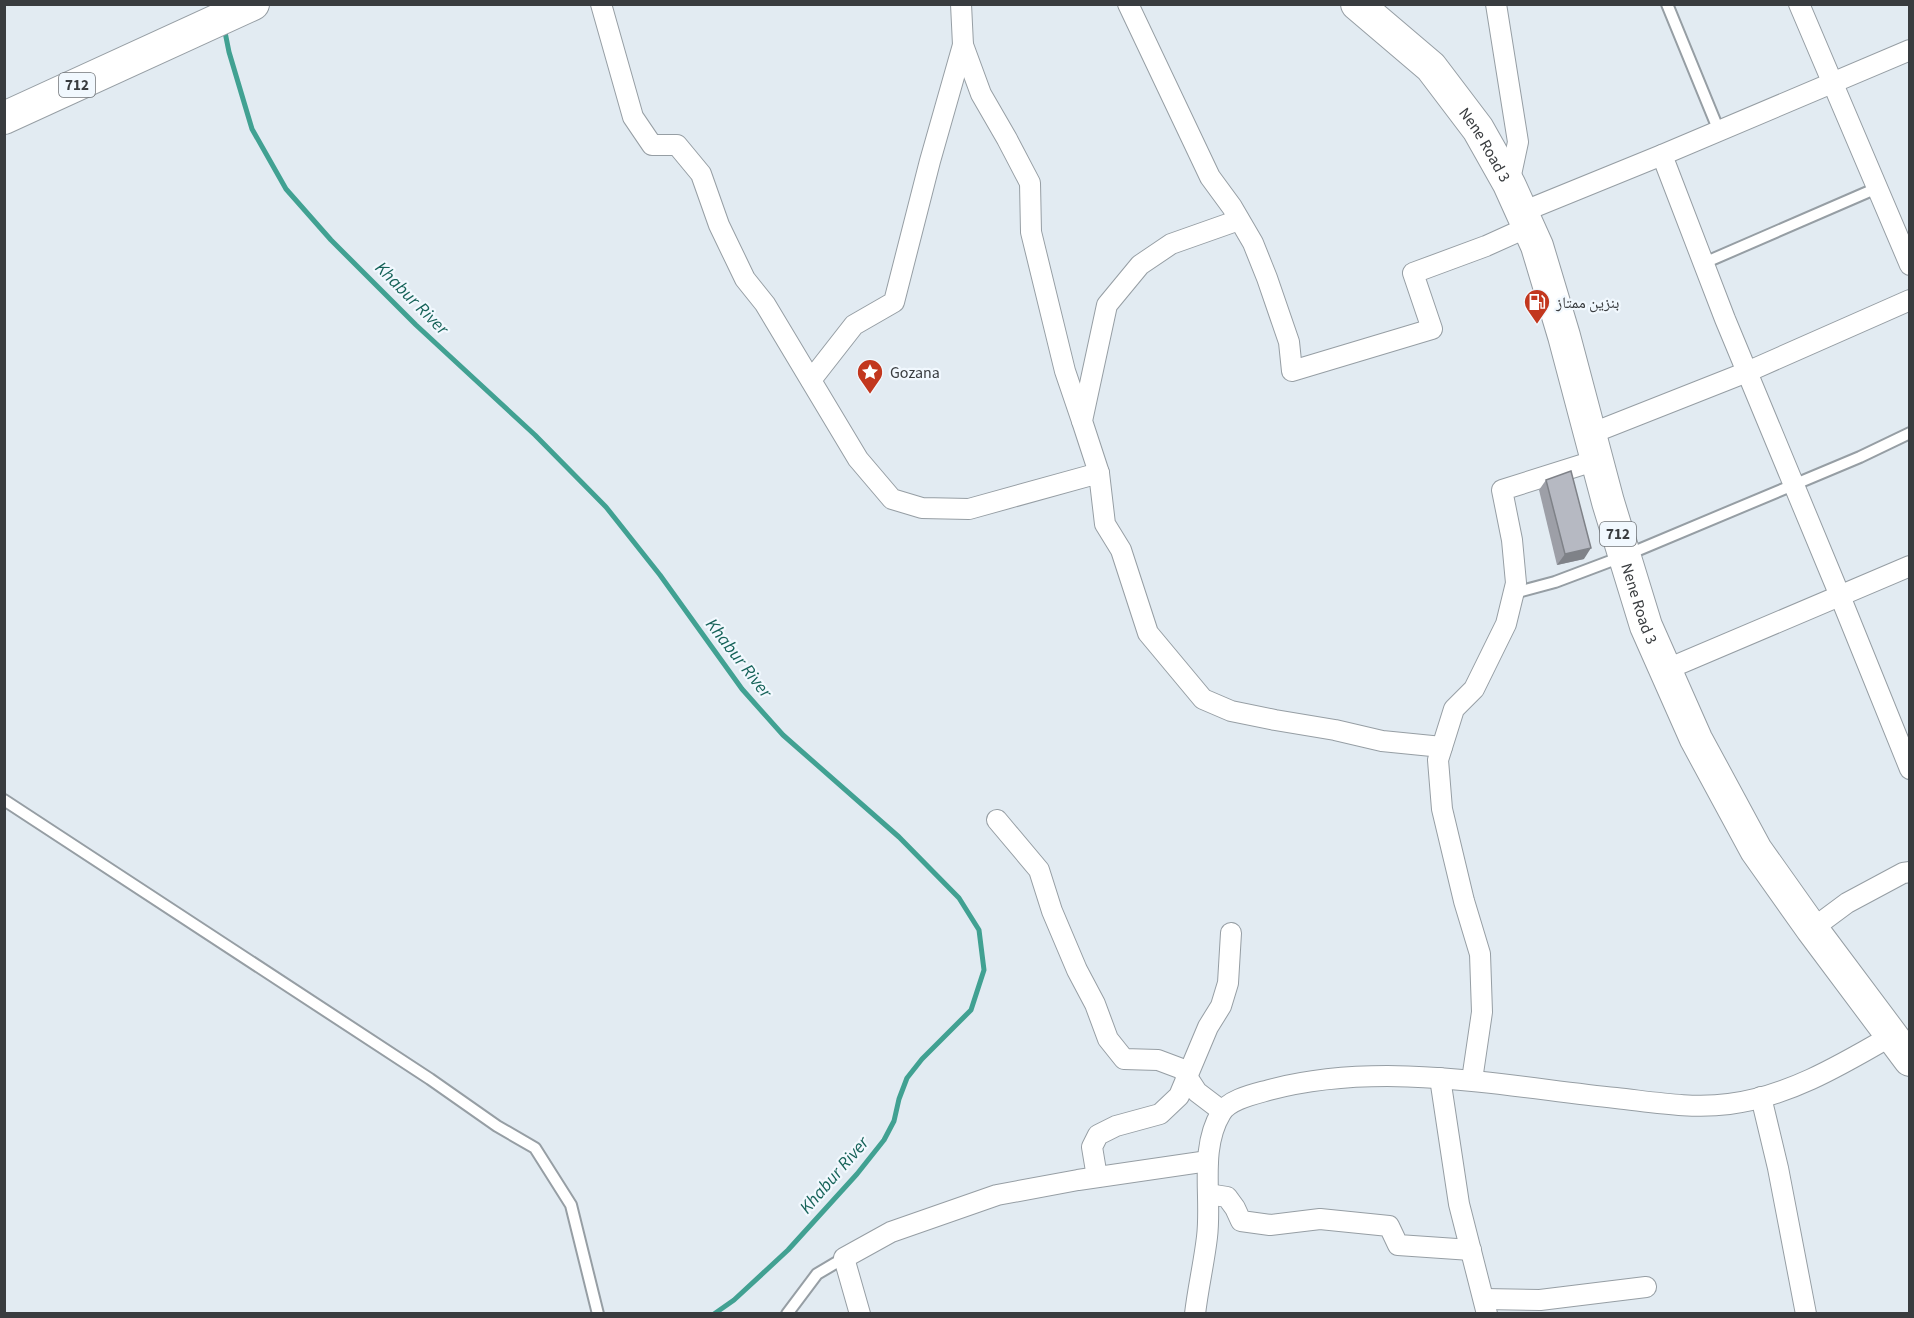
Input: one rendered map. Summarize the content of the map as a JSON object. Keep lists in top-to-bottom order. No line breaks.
{"streets":{"main road":["712","Nene Road 3"]},"water":["Khabur River"],"places":{"fuel station":["بنزين ممتاز"],"place":["Gozana"]}}
